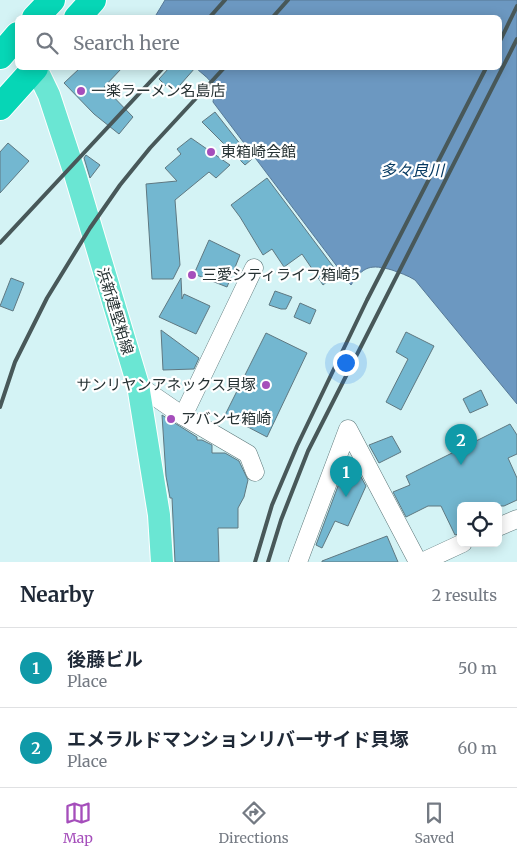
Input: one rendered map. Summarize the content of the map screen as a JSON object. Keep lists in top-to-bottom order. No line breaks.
{"streets":{"main road":["浜新建堅粕線"]},"water":["多々良川"],"places":["一楽ラーメン名島店","東箱崎会館","三愛シティライフ箱崎5","サンリヤンアネックス貝塚","アバンセ箱崎"],"page":{"search":"Search here","pins":["2","1"],"heading":["Nearby","2 results"],"list":[{"mark":"1","name":"後藤ビル","note":"Place","value":"50 m"},{"mark":"2","name":"エメラルドマンションリバーサイド貝塚","note":"Place","value":"60 m"}],"nav":["Map","Directions","Saved"]}}
